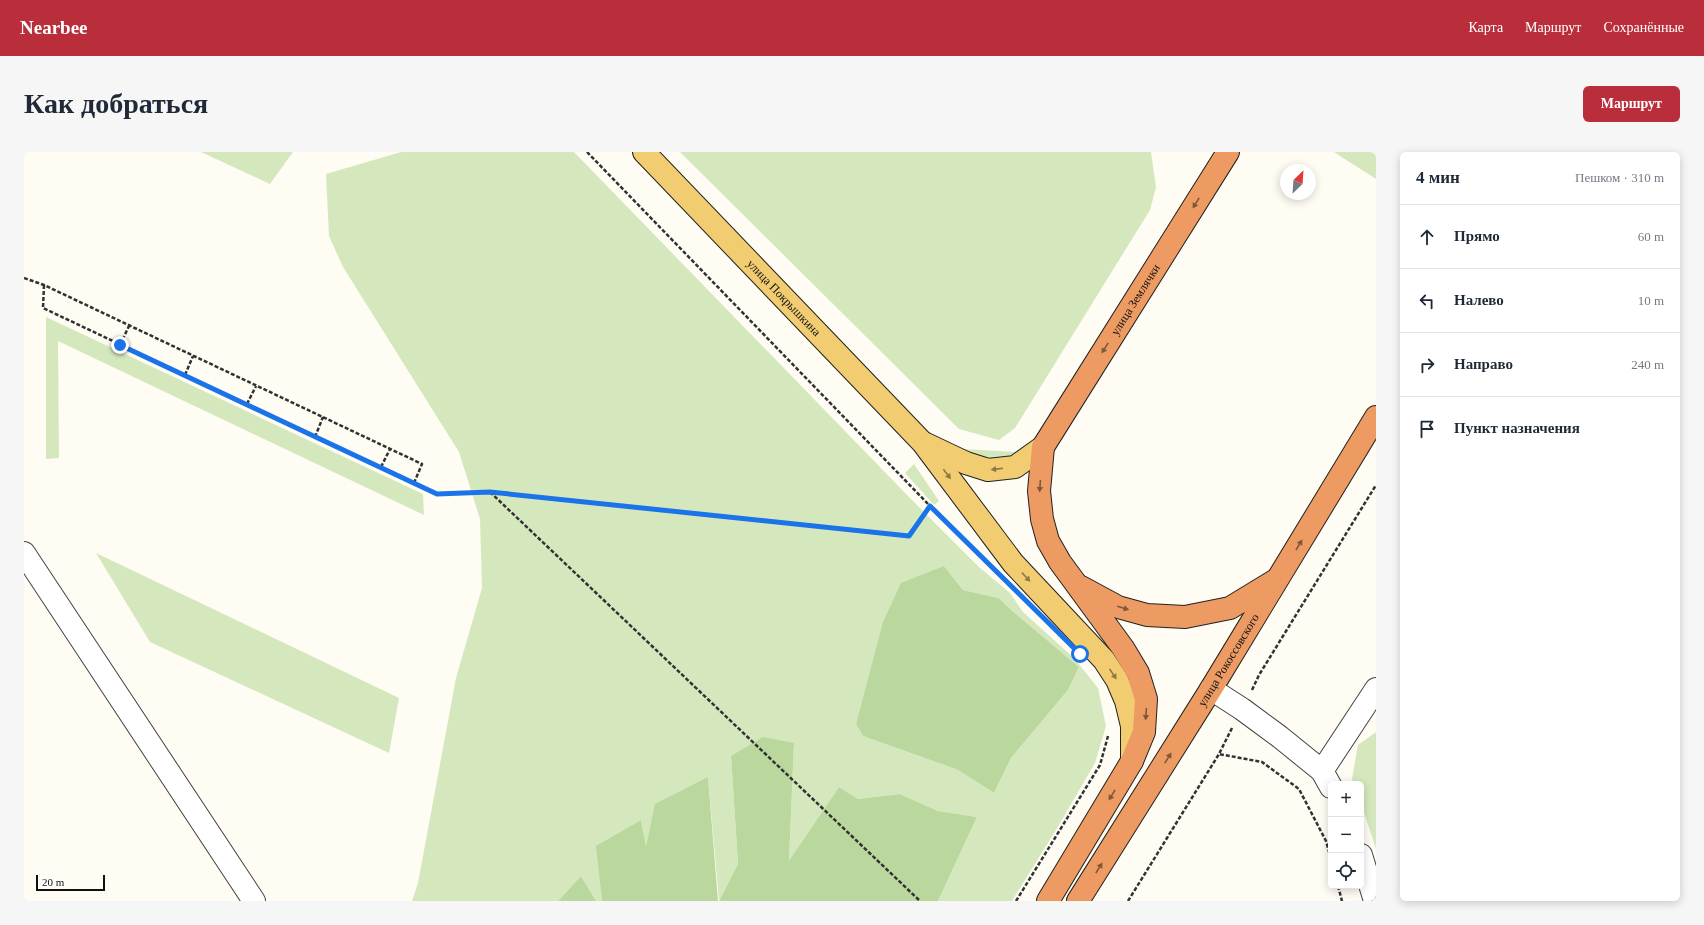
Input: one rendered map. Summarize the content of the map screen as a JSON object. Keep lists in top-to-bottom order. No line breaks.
{"streets":{"highway":["улица Землячки","улица Рокоссовского"],"main road":["улица Покрышкина"]},"one_way":["улица Землячки"],"scale_bar":"20 m","north":"top right","page":{"header":"Nearbee","nav":["Карта","Маршрут","Сохранённые"],"buttons":"Маршрут","title":"Как добраться","heading":["4 мин","Пешком · 310 m"],"list":[["Прямо","60 m"],["Налево","10 m"],["Направо","240 m"],"Пункт назначения"],"map_buttons":["+","−"],"scale":"20 m"}}
